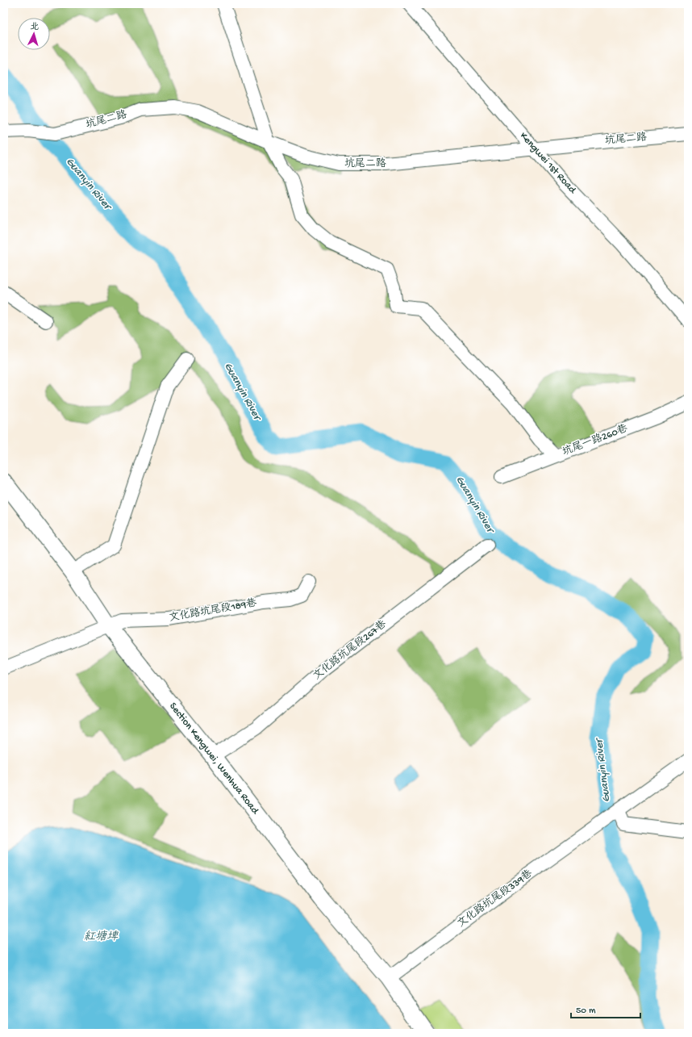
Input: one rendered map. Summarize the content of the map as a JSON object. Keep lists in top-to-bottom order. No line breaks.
{"streets":{"main road":["Section Kengwei, Wenhua Road"],"street":["坑尾二路","Kengwei 1st Road","坑尾一路260巷","文化路坑尾段189巷","文化路坑尾段267巷","文化路坑尾段339巷"]},"crossings":[["坑尾二路","Kengwei 1st Road"],["文化路坑尾段189巷","Section Kengwei, Wenhua Road"],["文化路坑尾段267巷","Section Kengwei, Wenhua Road"],["Section Kengwei, Wenhua Road","文化路坑尾段339巷"]],"water":["Guanyin River","紅塘埤"],"scale_bar":"50 m","north":"top"}
